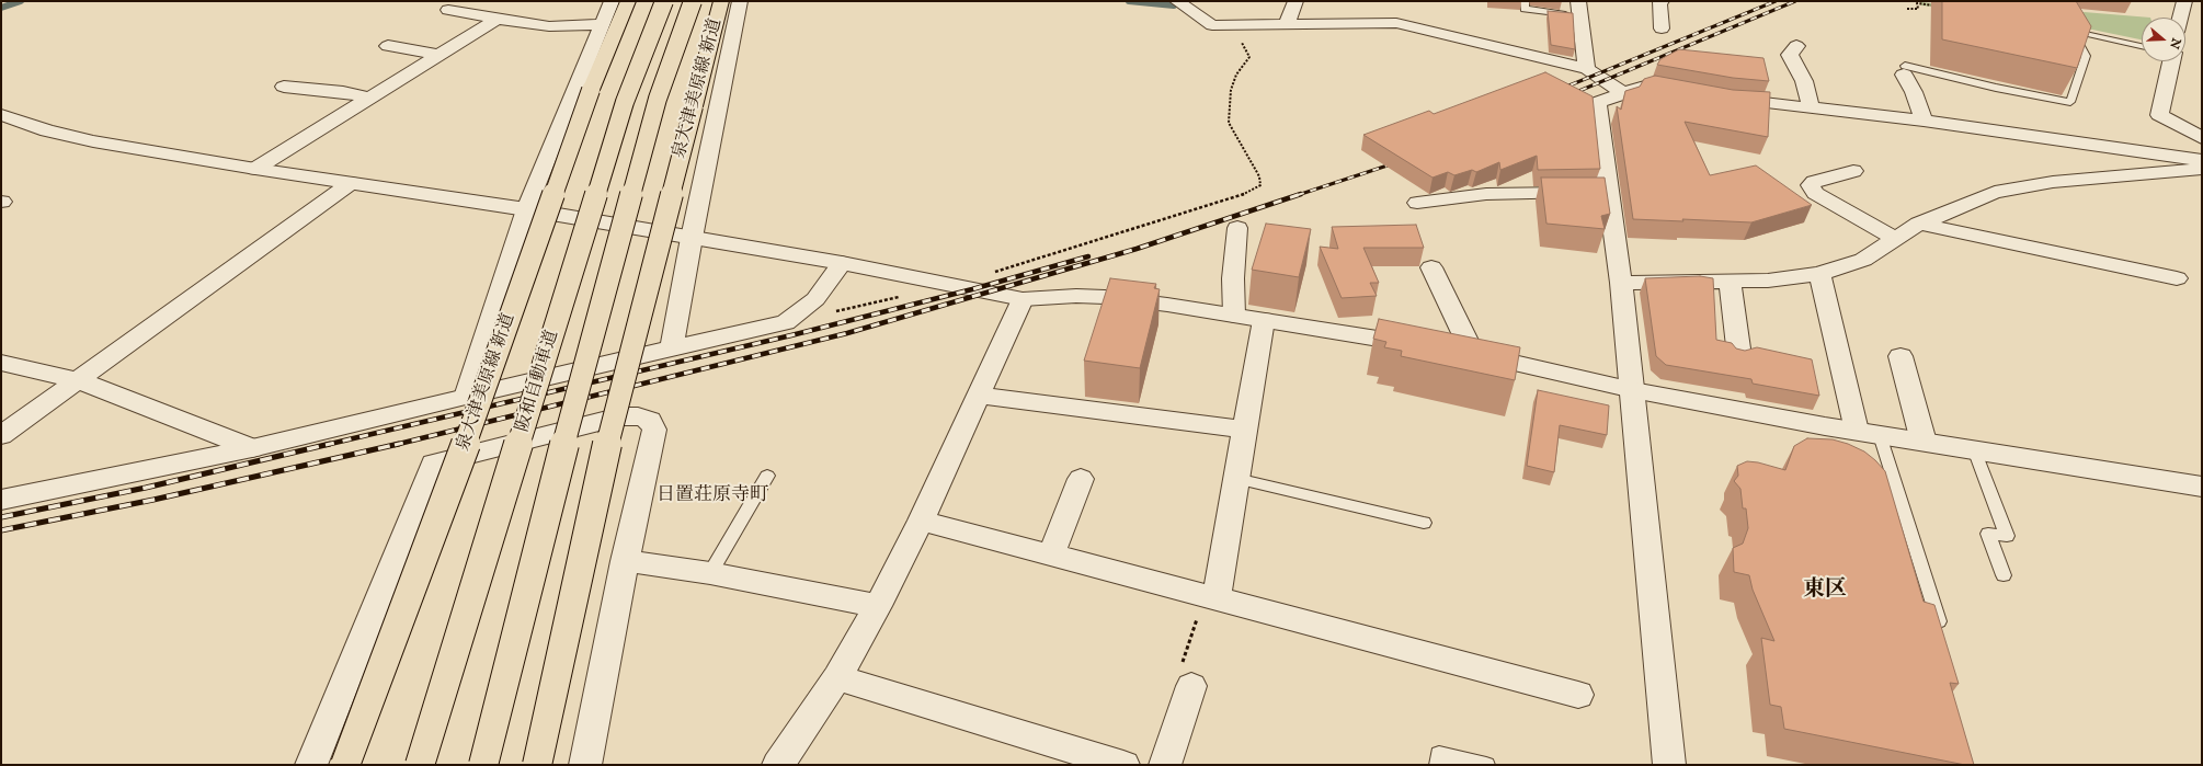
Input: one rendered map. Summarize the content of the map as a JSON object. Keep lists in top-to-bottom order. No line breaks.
{"streets":{"main road":["泉大津美原線 新道","阪和自動車道"]},"districts":["日置荘原寺町","東区"],"north":"right"}
